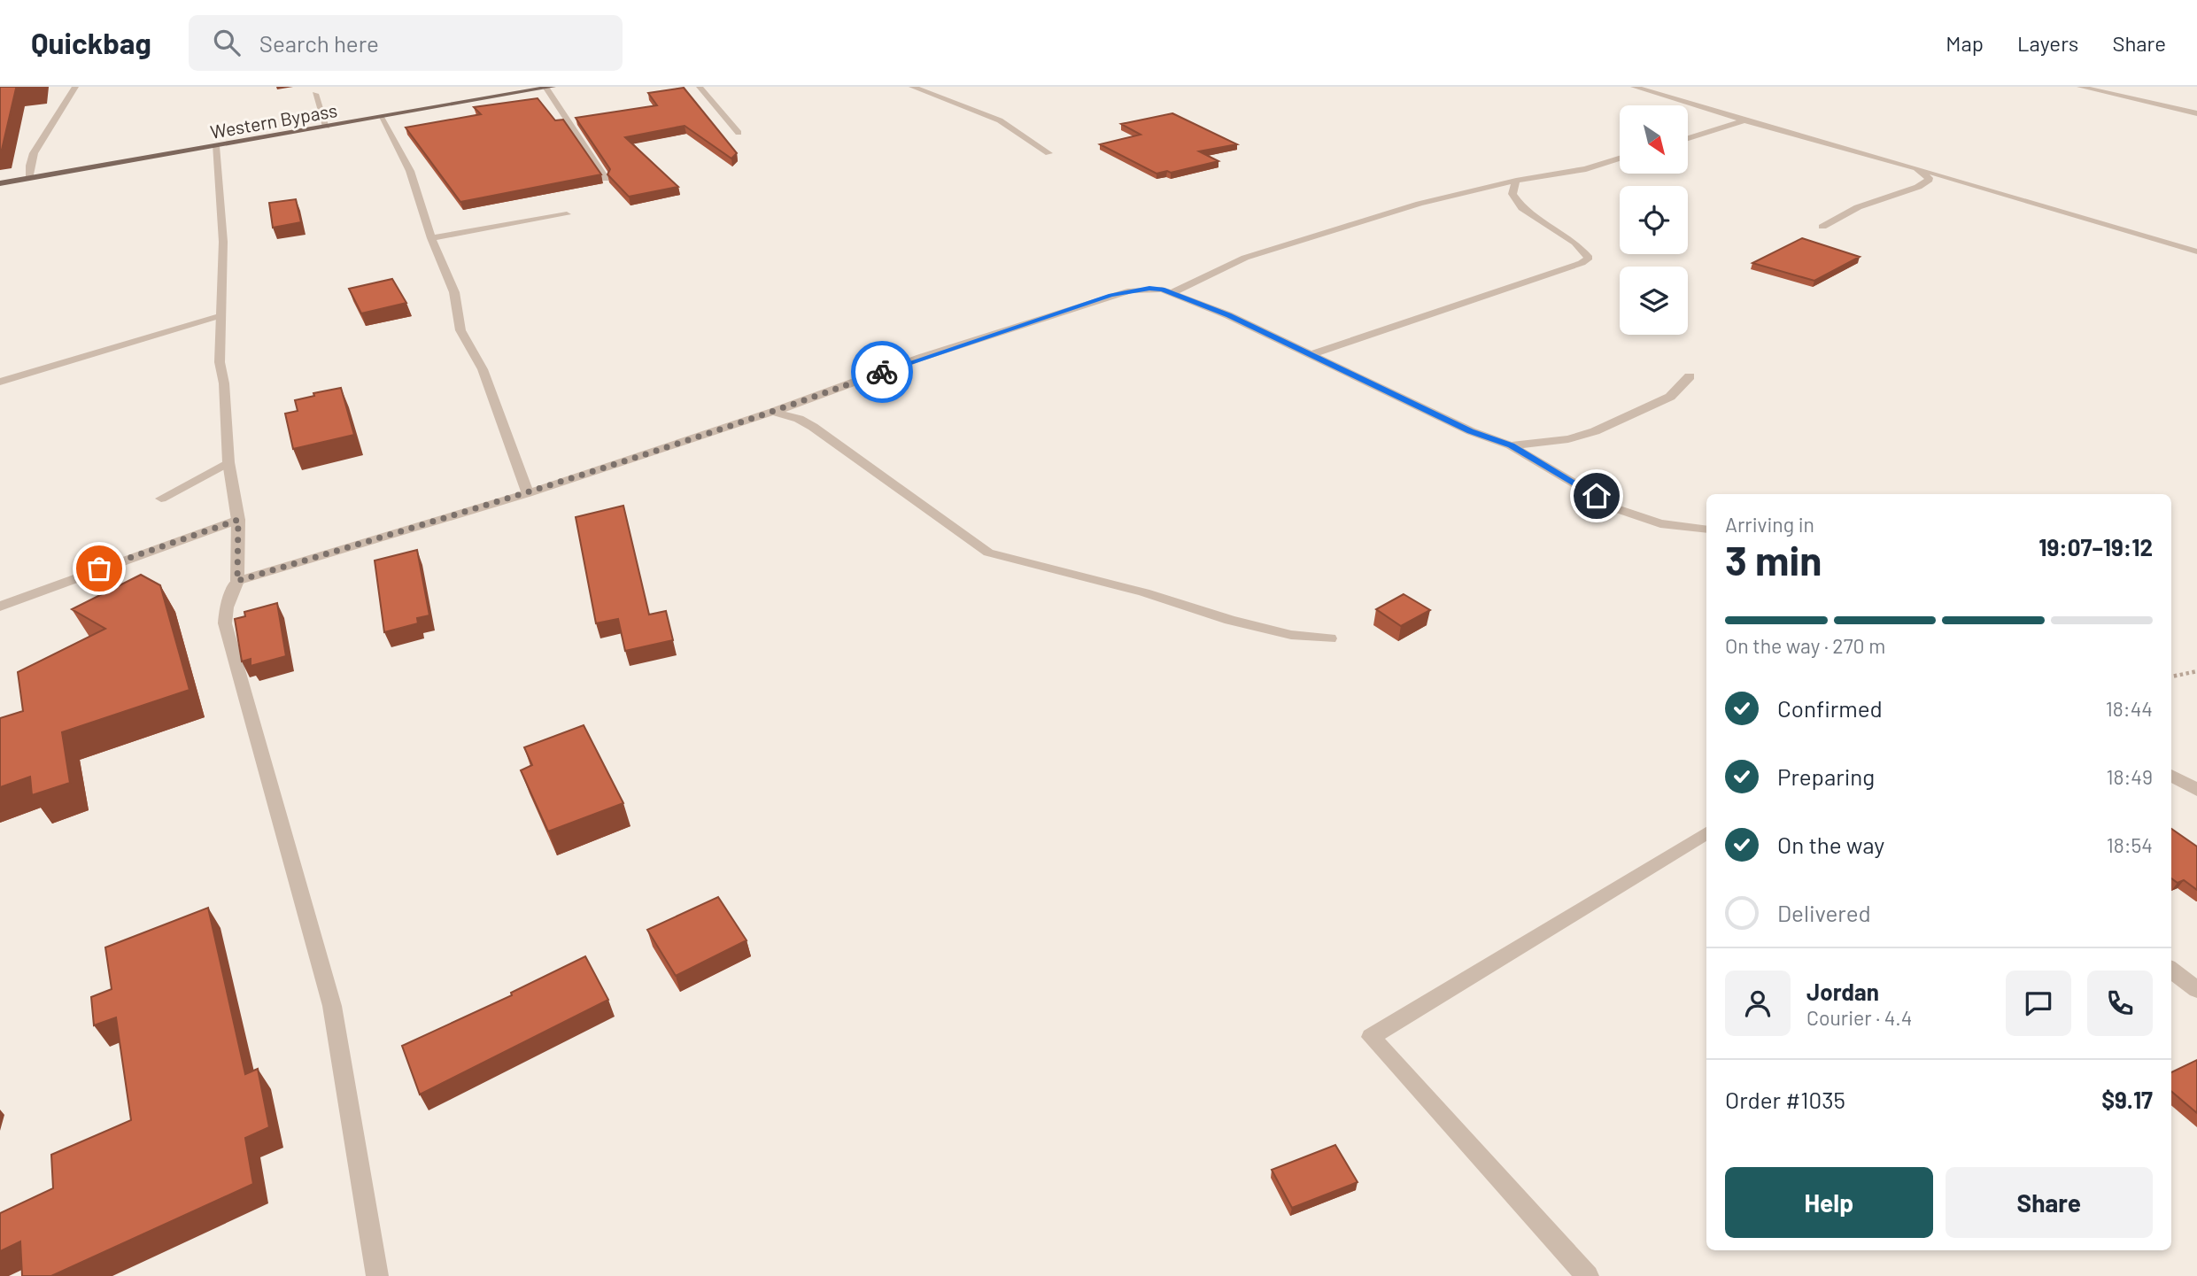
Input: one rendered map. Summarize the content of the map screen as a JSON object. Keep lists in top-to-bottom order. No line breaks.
{"streets":{"main road":["Western Bypass"]},"north":"bottom right","page":{"header":"Quickbag","search":"Search here","nav":["Map","Layers","Share"],"heading":["3 min","Arriving in","19:07–19:12"],"panel":["Jordan","Courier · 4.4","Order #1035","$9.17"],"bar":"On the way · 270 m","list":[["Confirmed","18:44"],["Preparing","18:49"],["On the way","18:54"],"Delivered"],"buttons":["Help","Share"]}}
